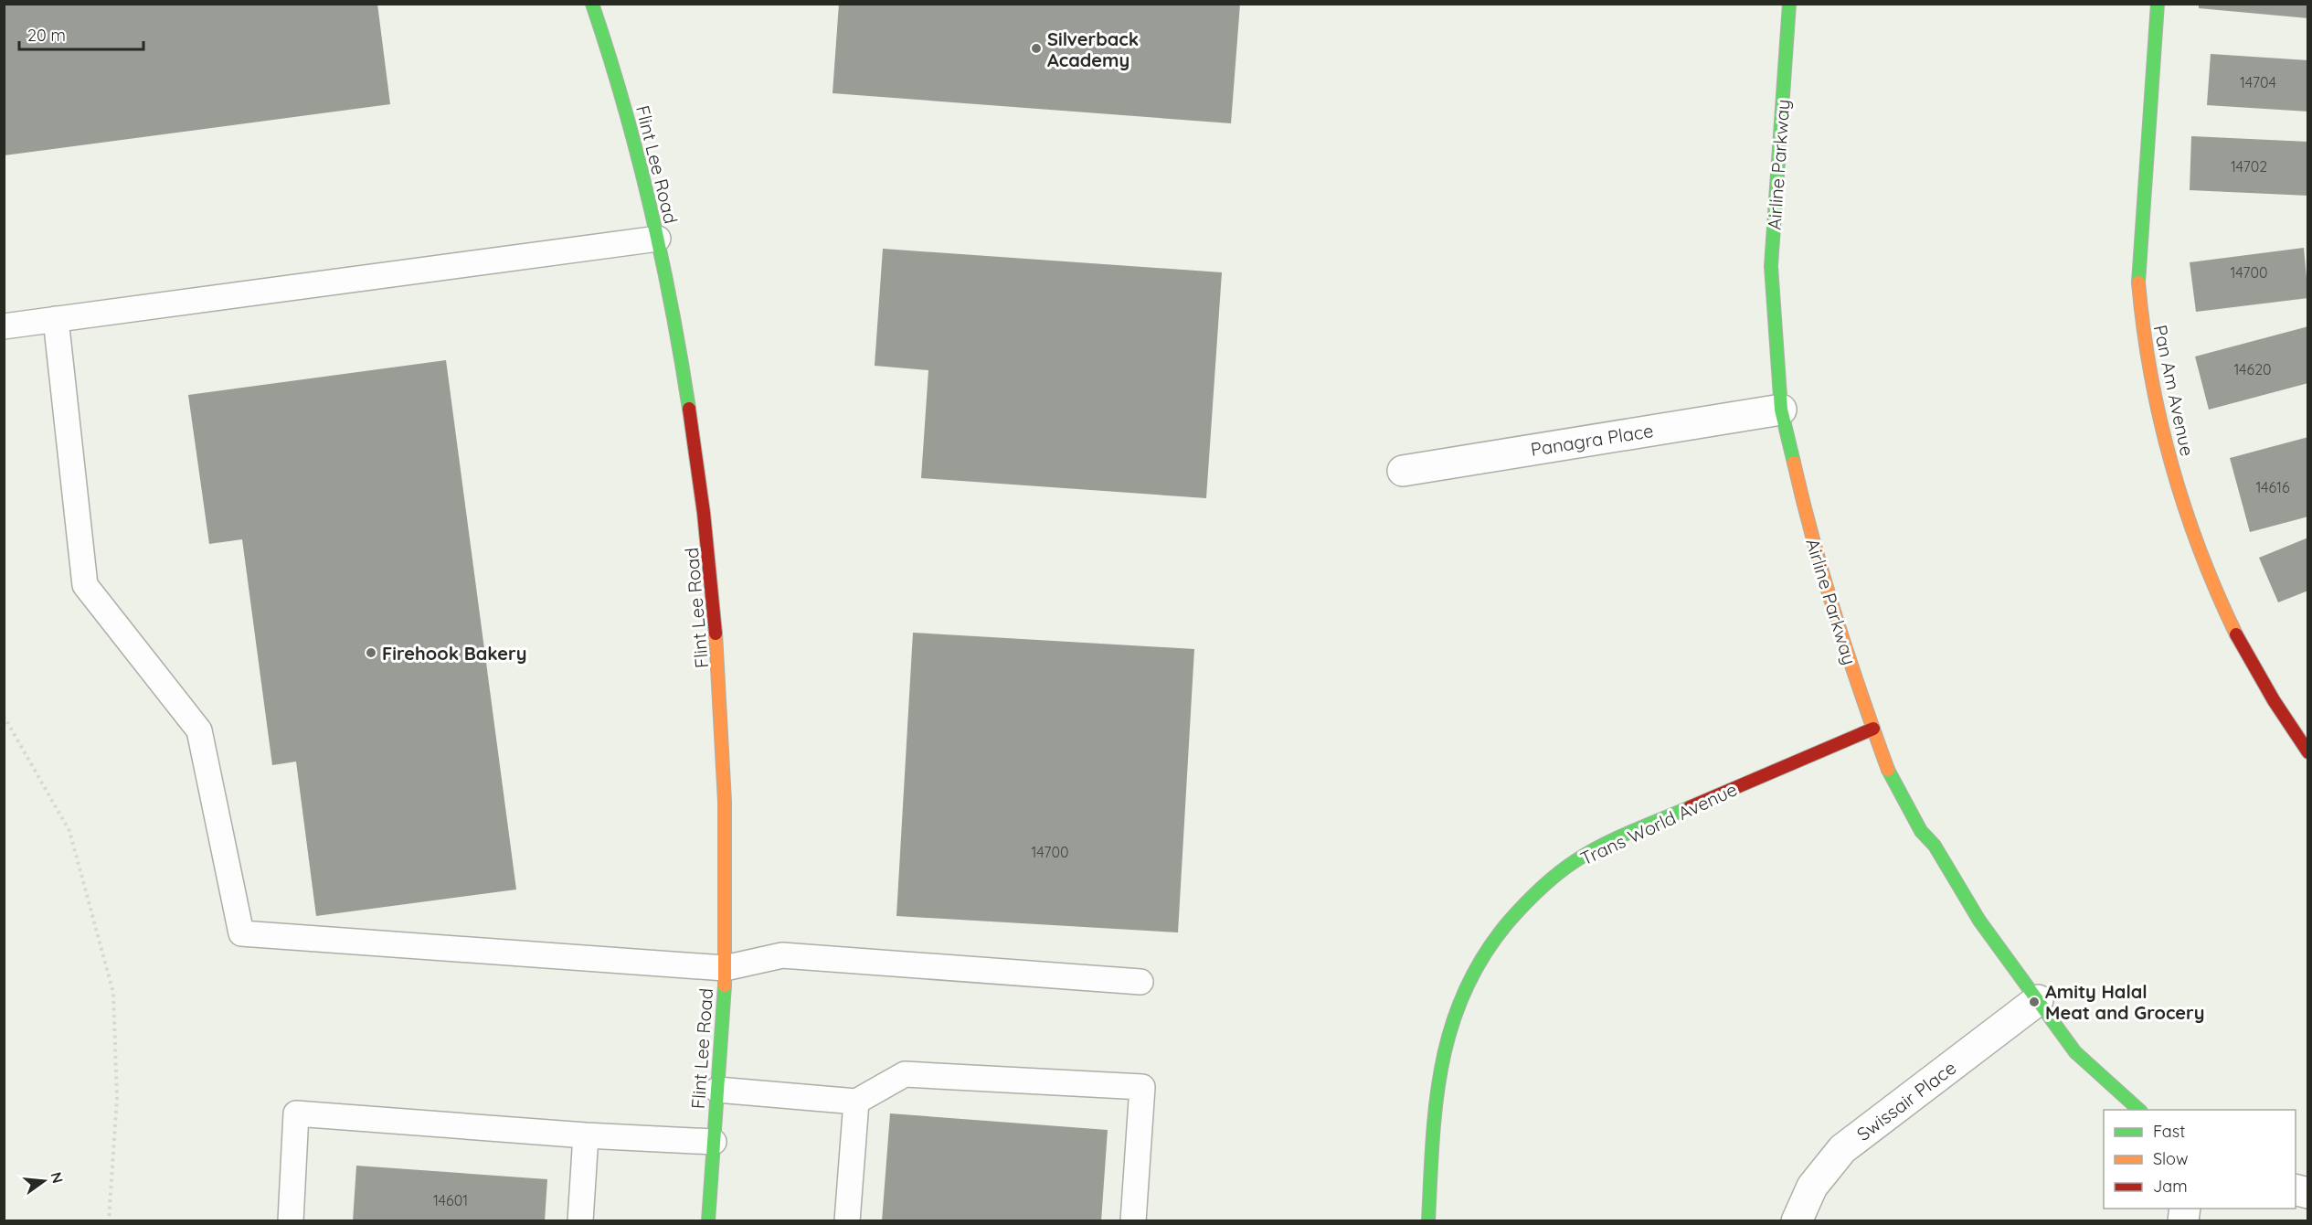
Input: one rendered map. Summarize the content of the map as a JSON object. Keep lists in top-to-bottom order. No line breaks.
{"streets":{"street":["Flint Lee Road","Airline Parkway","Pan Am Avenue","Panagra Place","Trans World Avenue","Swissair Place"]},"crossings":[["Airline Parkway","Panagra Place"],["Airline Parkway","Trans World Avenue"],["Airline Parkway","Swissair Place"]],"places":["Silverback Academy","Firehook Bakery","Amity Halal Meat and Grocery"],"house_numbers":["14704","14702","14700","14620","14616","14700","14601"],"legend":["Fast","Slow","Jam"],"scale_bar":"20 m","north":"right"}
